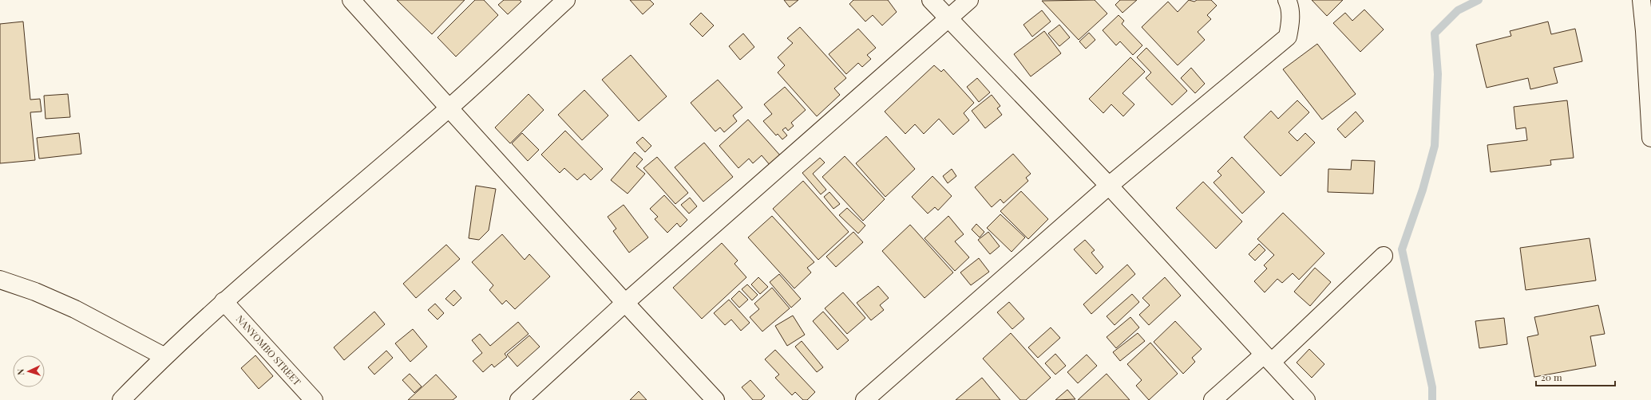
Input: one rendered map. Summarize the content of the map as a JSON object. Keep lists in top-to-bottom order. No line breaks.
{"streets":{"street":["NANYOMBO STREET"]},"scale_bar":"20 m","north":"left"}
